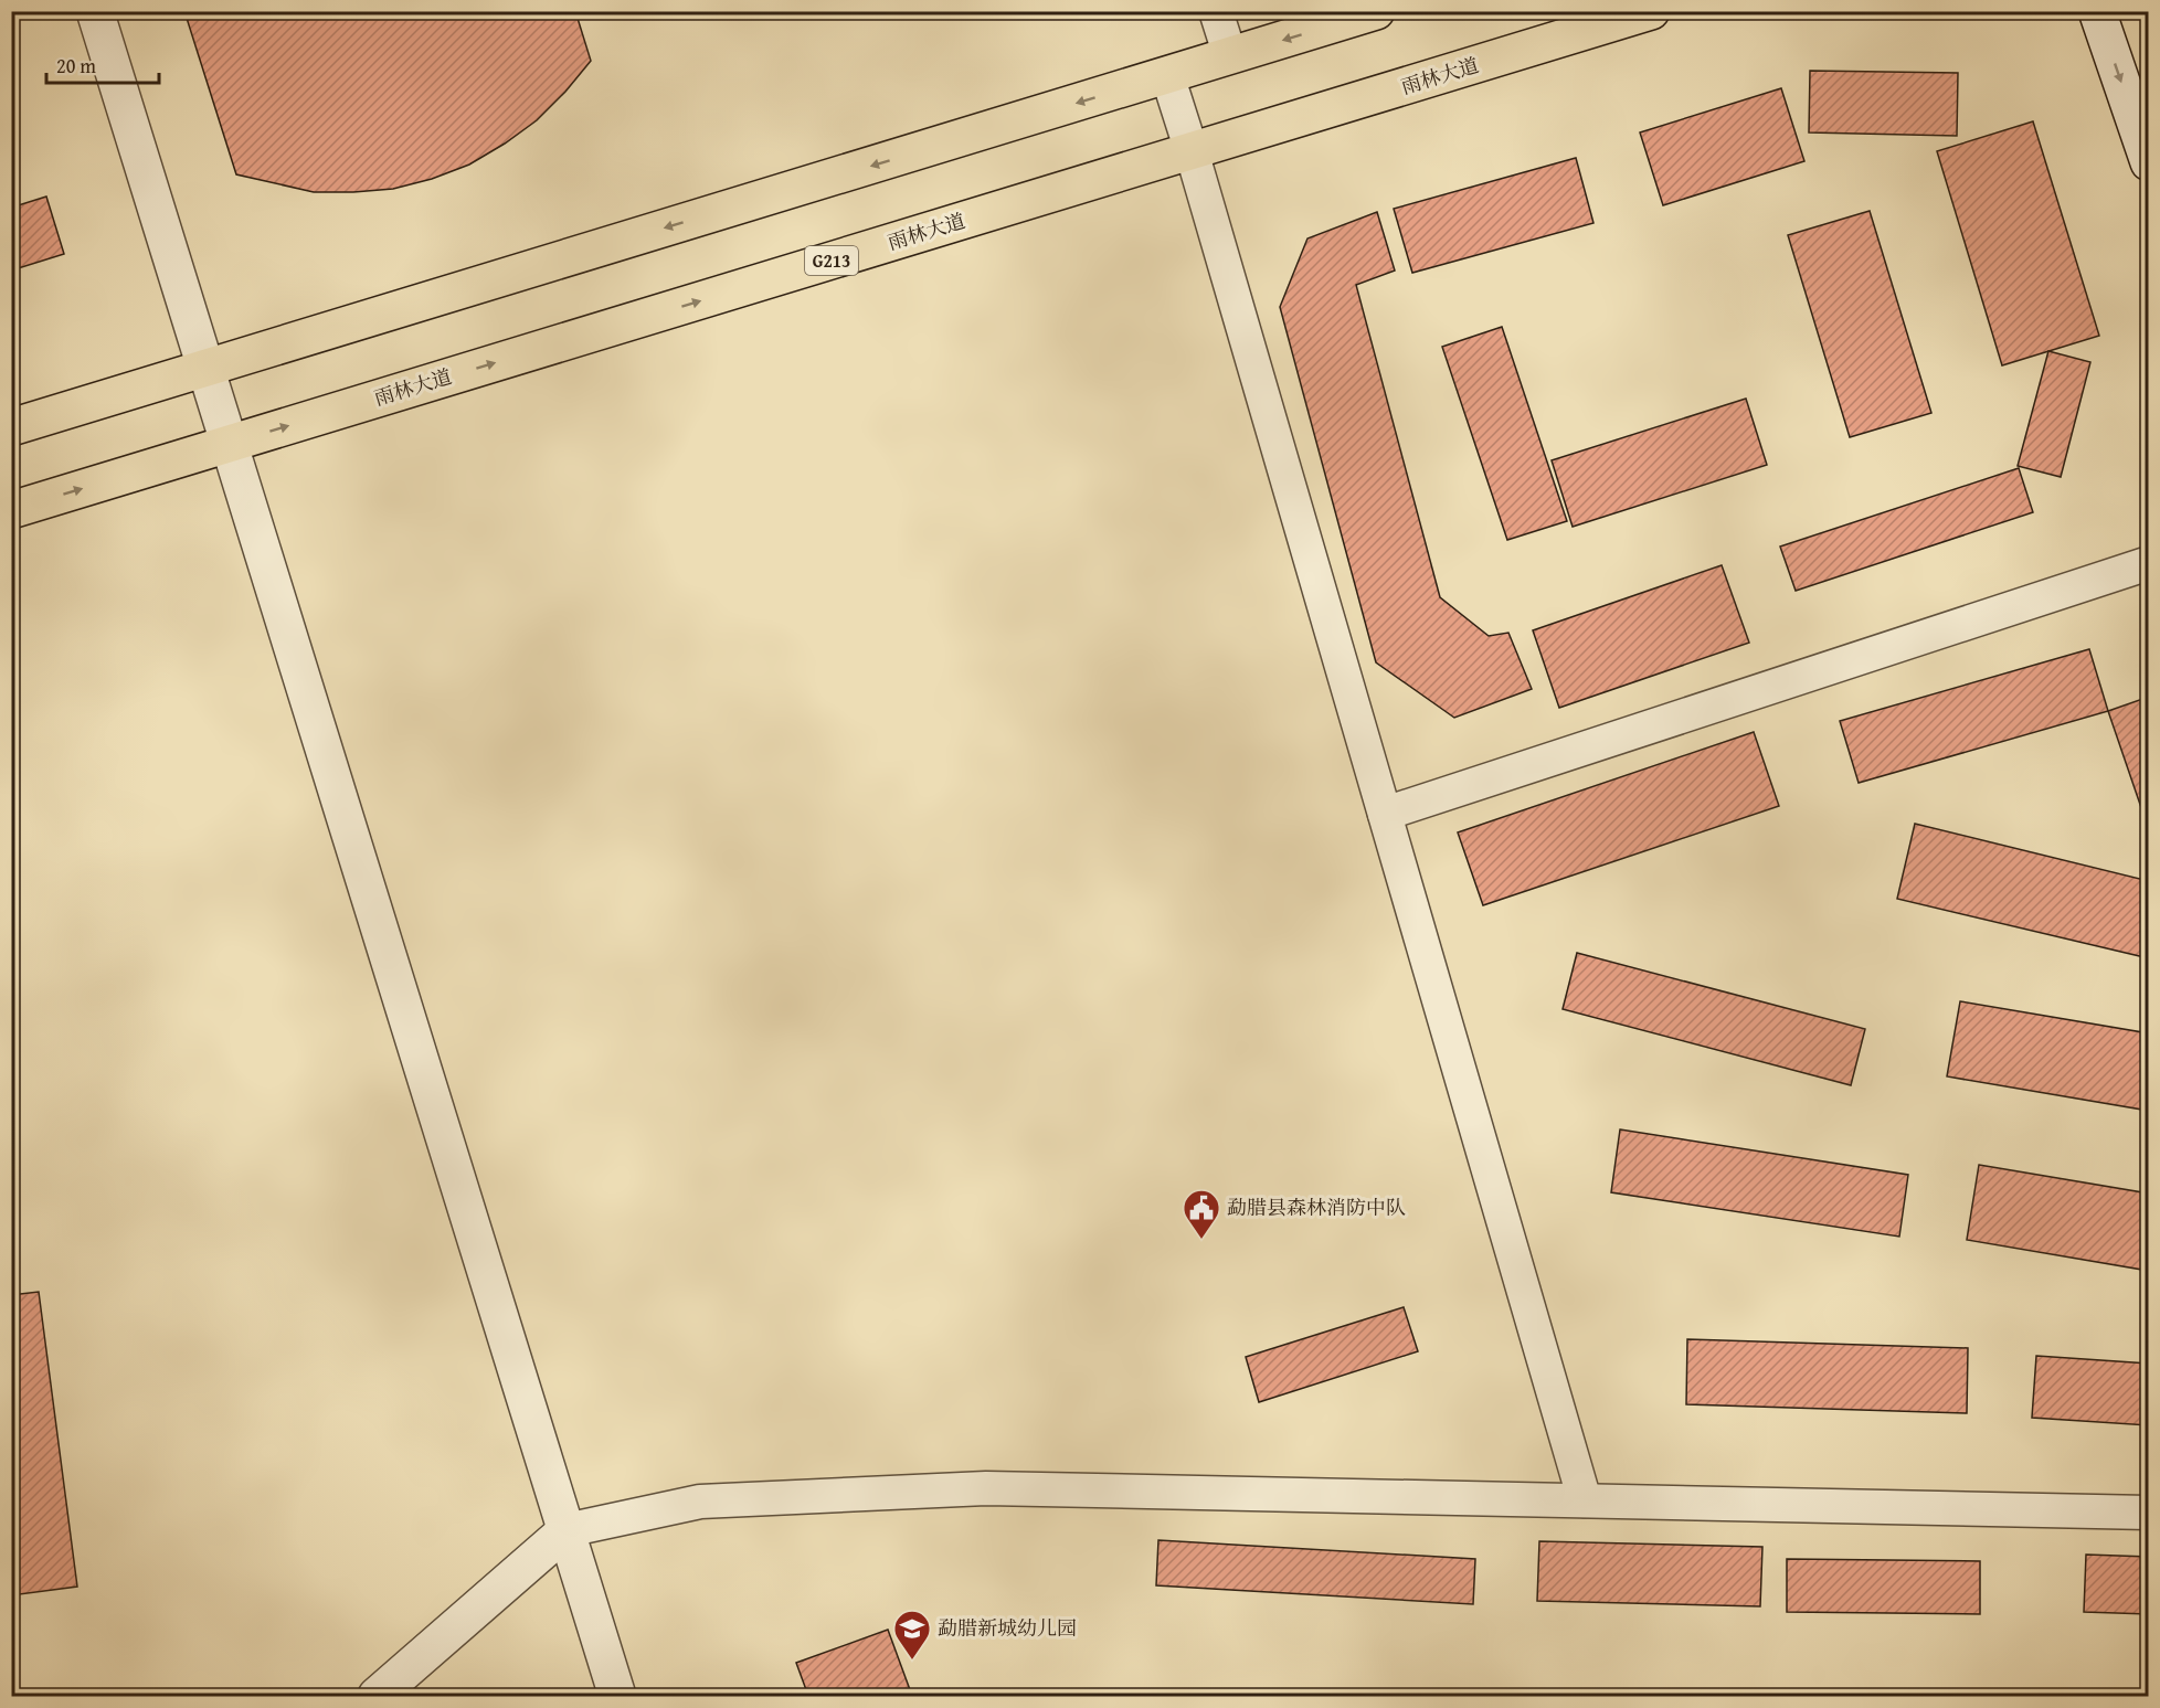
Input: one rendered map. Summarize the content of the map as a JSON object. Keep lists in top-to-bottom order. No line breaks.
{"streets":{"highway":["雨林大道","G213"]},"places":{"public building":["勐腊县森林消防中队"],"school or university":["勐腊新城幼儿园"]},"scale_bar":"20 m"}
